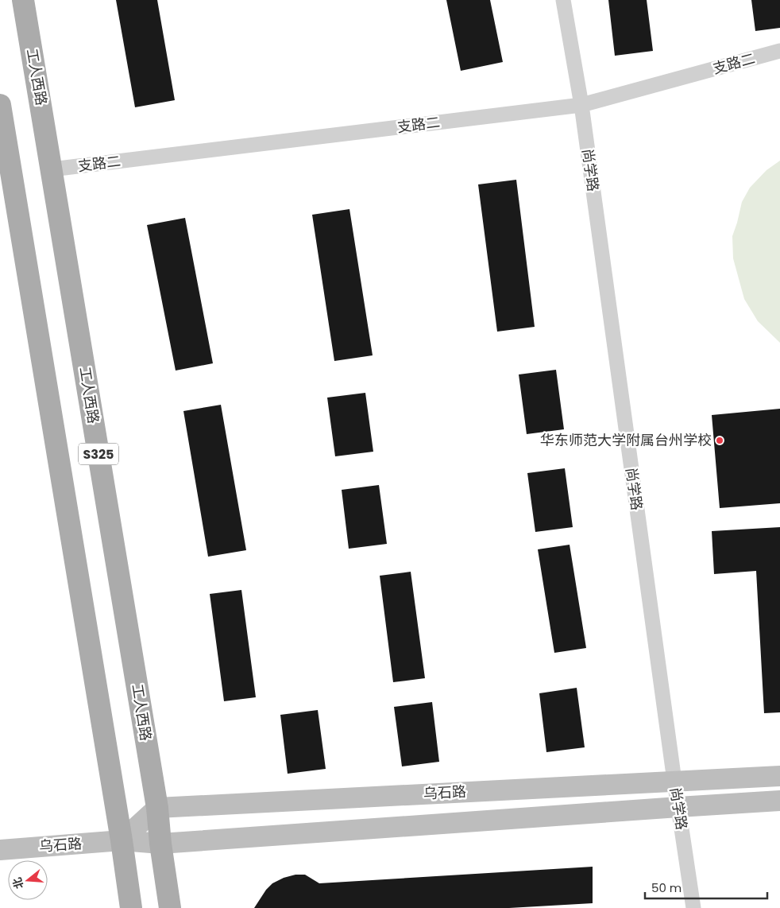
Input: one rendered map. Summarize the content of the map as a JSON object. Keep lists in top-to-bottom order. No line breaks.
{"streets":{"main road":["工人西路","S325"],"street":["支路二","尚学路","乌石路"]},"crossings":[["支路二","工人西路"],["支路二","尚学路"],["工人西路","乌石路"],["尚学路","乌石路"],["S325","乌石路"]],"places":["华东师范大学附属台州学校"],"scale_bar":"50 m","north":"left"}
